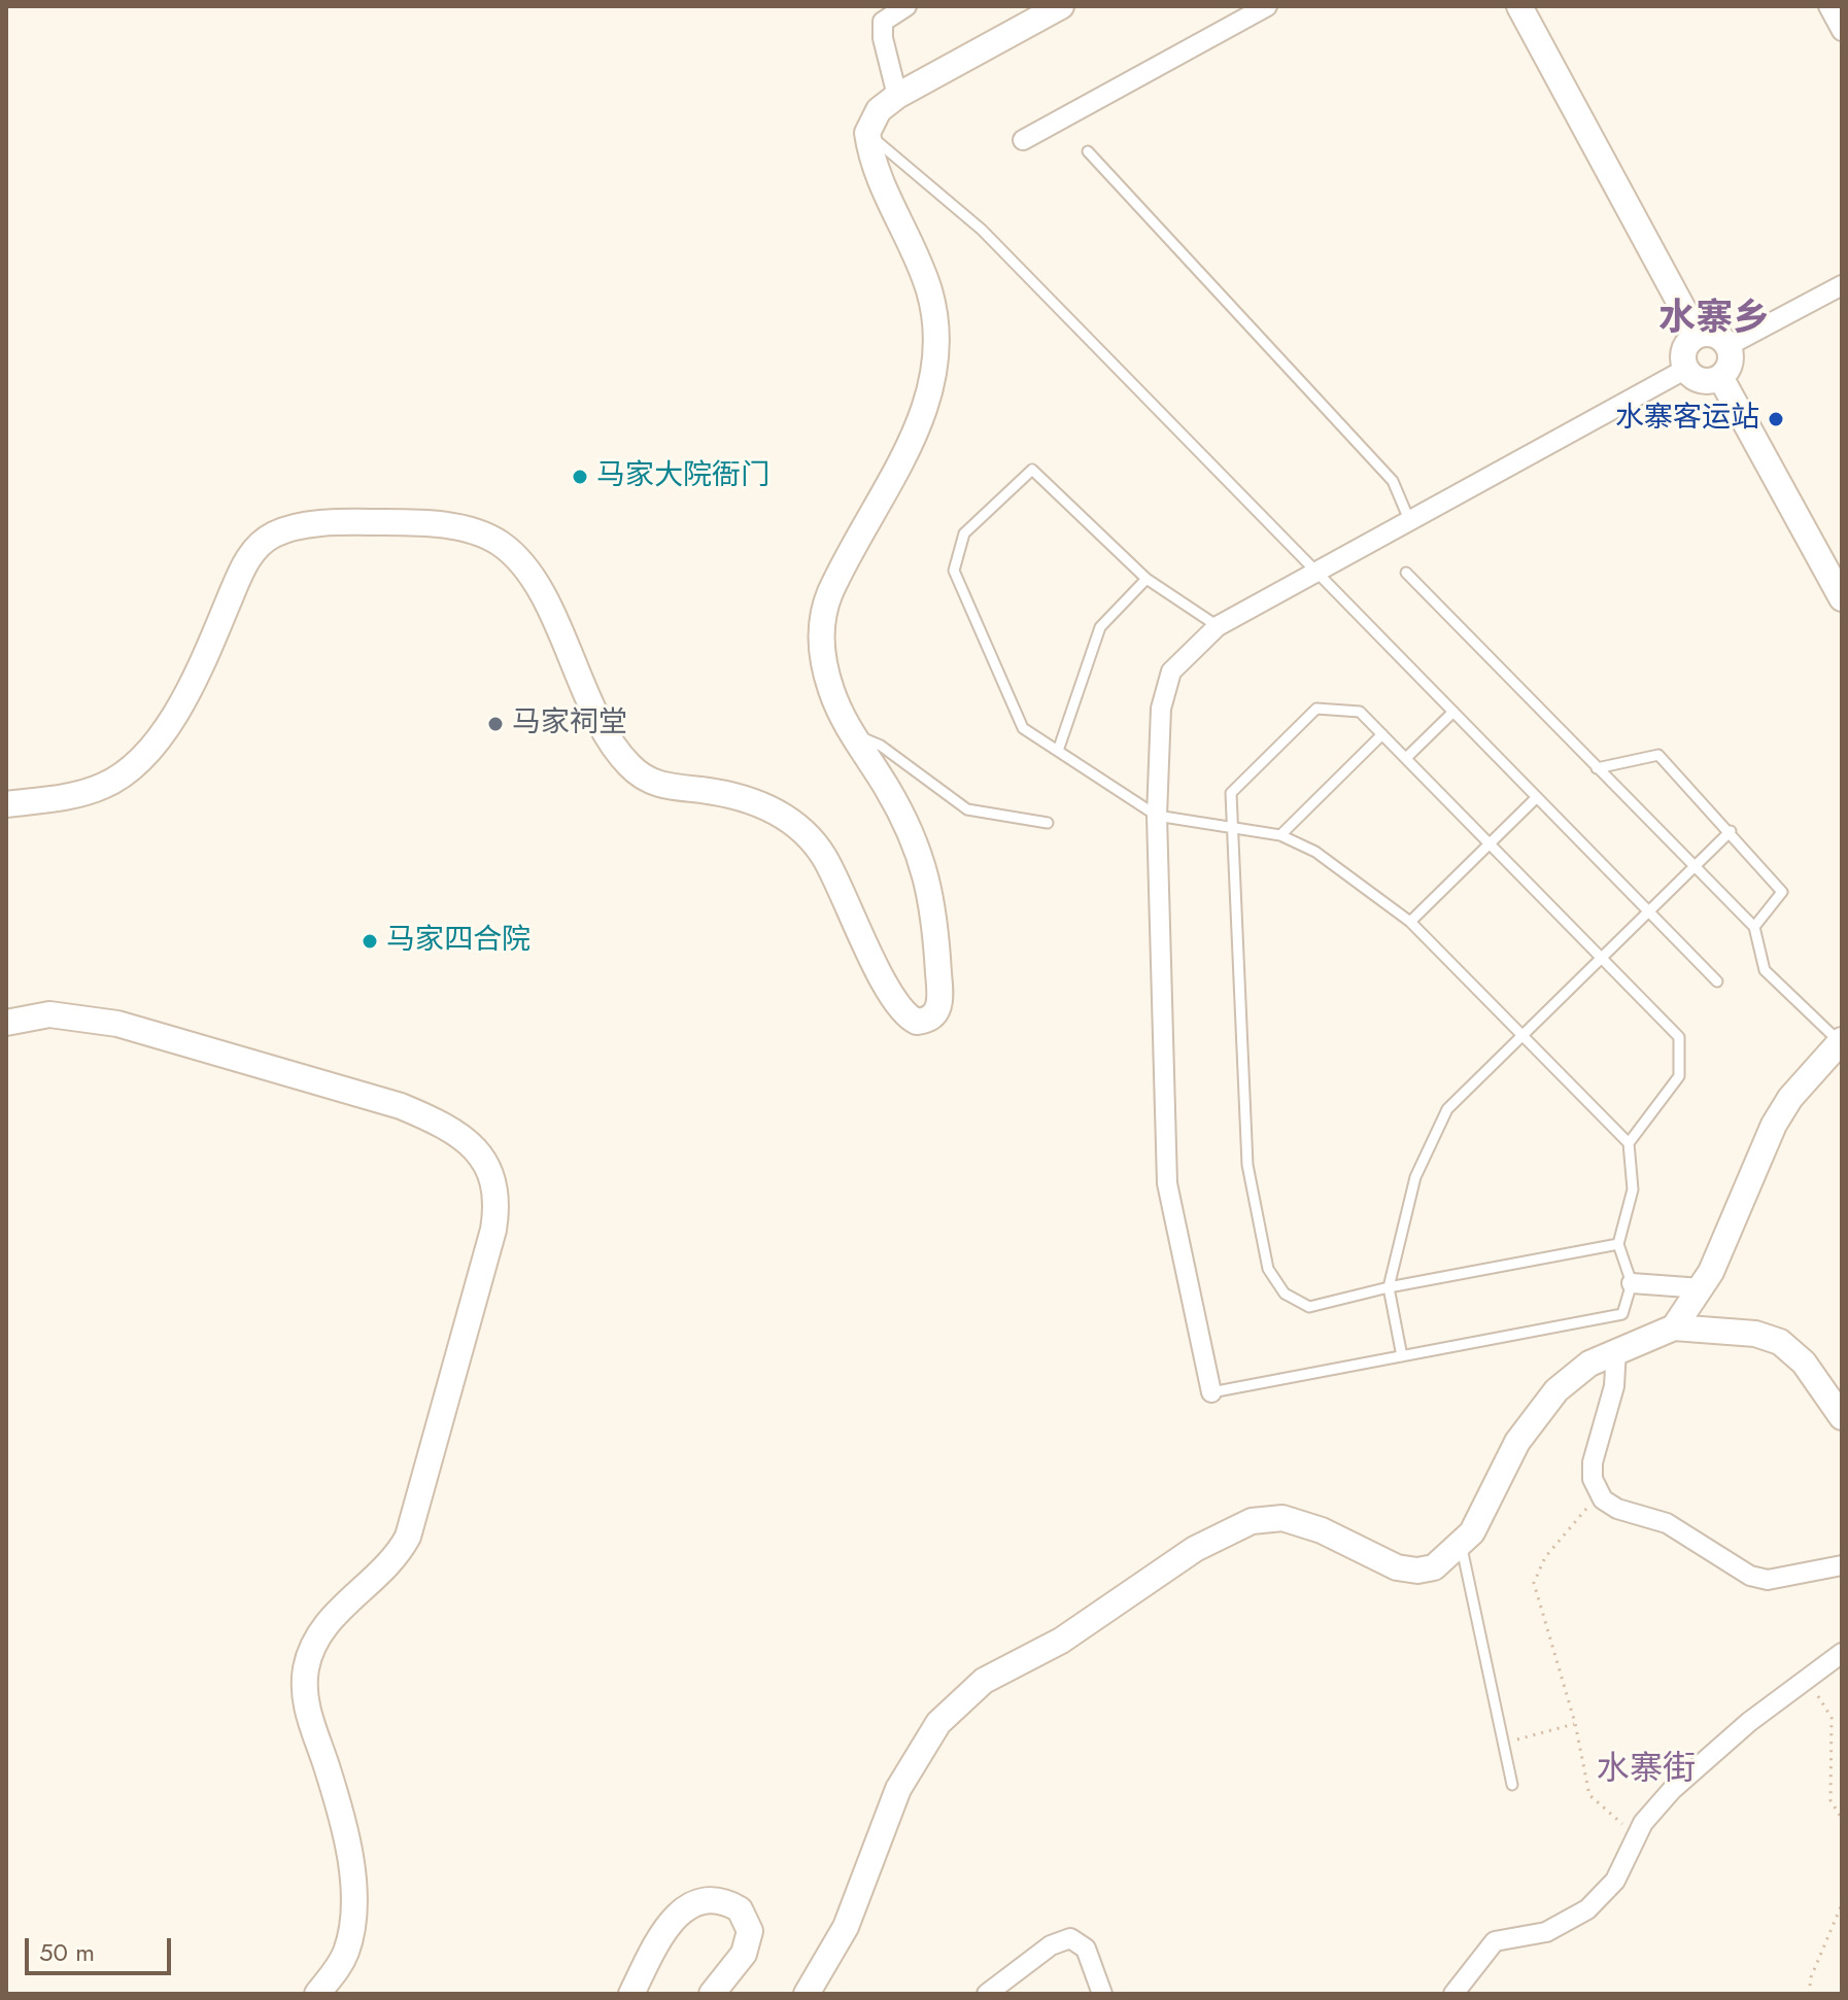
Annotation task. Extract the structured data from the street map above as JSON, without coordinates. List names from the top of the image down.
{
  "districts": ["水寨乡", "水寨街"],
  "places": [
    "水寨客运站",
    "马家大院衙门",
    "马家祠堂",
    "马家四合院"
  ],
  "scale_bar": "50 m"
}
